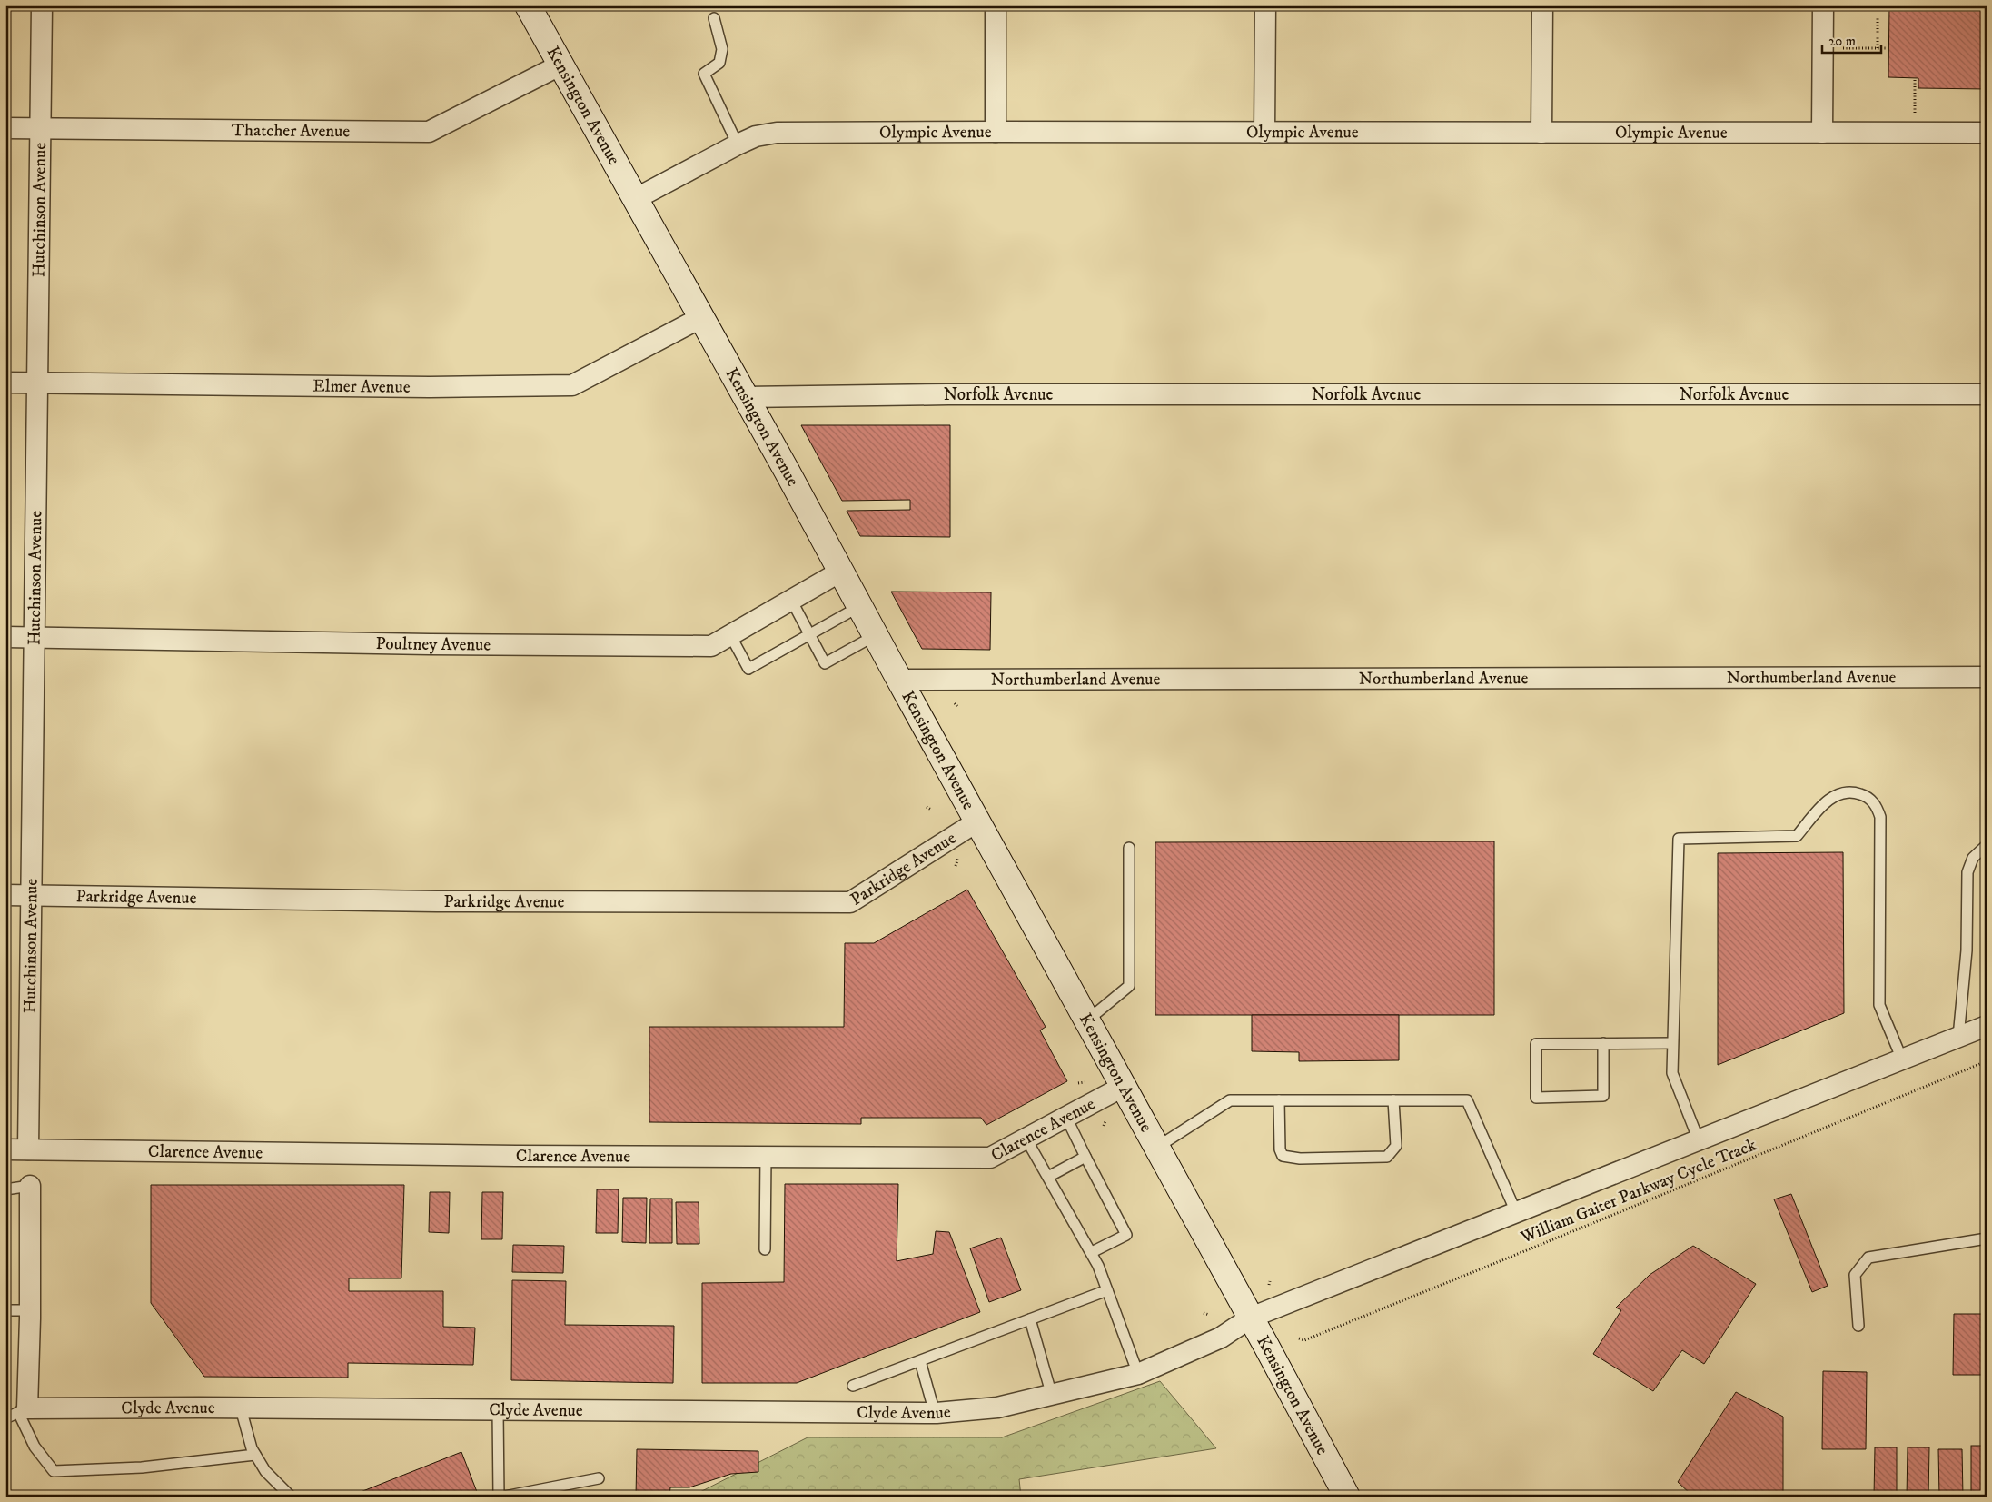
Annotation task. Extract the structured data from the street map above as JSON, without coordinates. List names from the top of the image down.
{
  "streets": {
    "street": [
      "Kensington Avenue",
      "Thatcher Avenue",
      "Olympic Avenue",
      "Hutchinson Avenue",
      "Elmer Avenue",
      "Norfolk Avenue",
      "Poultney Avenue",
      "Northumberland Avenue",
      "Parkridge Avenue",
      "Clarence Avenue",
      "Clyde Avenue"
    ],
    "path": ["William Gaiter Parkway Cycle Track"]
  },
  "crossings": [
    ["Kensington Avenue", "Thatcher Avenue"],
    ["Kensington Avenue", "Olympic Avenue"],
    ["Kensington Avenue", "Elmer Avenue"],
    ["Kensington Avenue", "Norfolk Avenue"],
    ["Kensington Avenue", "Poultney Avenue"],
    ["Kensington Avenue", "Northumberland Avenue"],
    ["Kensington Avenue", "Parkridge Avenue"],
    ["Kensington Avenue", "Clarence Avenue"],
    ["Kensington Avenue", "Clyde Avenue"],
    ["Thatcher Avenue", "Hutchinson Avenue"],
    ["Hutchinson Avenue", "Elmer Avenue"],
    ["Hutchinson Avenue", "Poultney Avenue"],
    ["Hutchinson Avenue", "Parkridge Avenue"],
    ["Hutchinson Avenue", "Clarence Avenue"]
  ],
  "scale_bar": "20 m"
}
